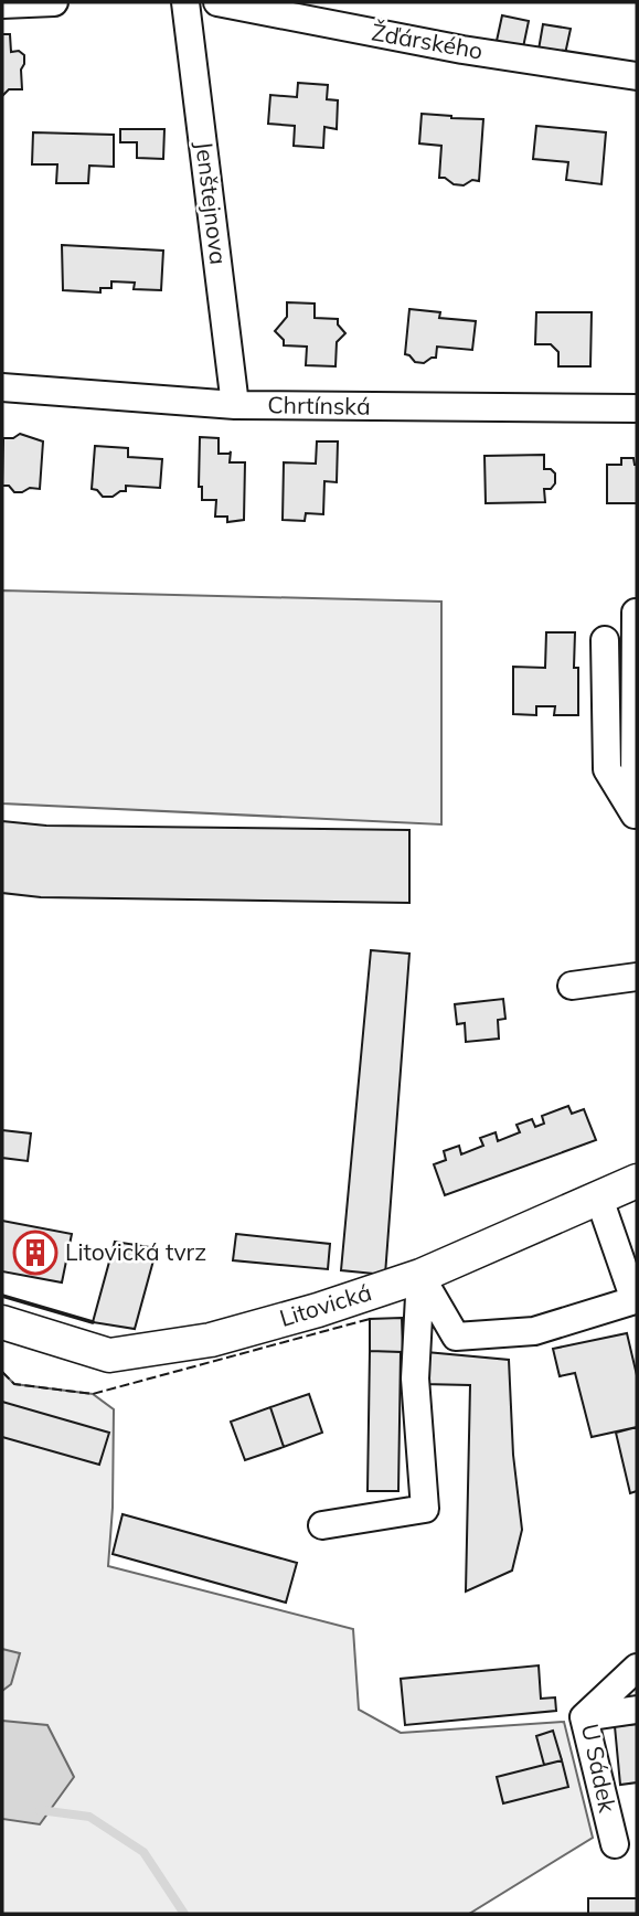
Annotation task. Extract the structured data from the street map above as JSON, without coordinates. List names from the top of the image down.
{
  "streets": {
    "street": [
      "Žďárského",
      "Jenštejnova",
      "Chrtínská",
      "Litovická",
      "U Sádek"
    ]
  },
  "crossings": [
    ["Jenštejnova", "Chrtínská"]
  ],
  "places": {
    "building": ["Litovická tvrz"]
  }
}
